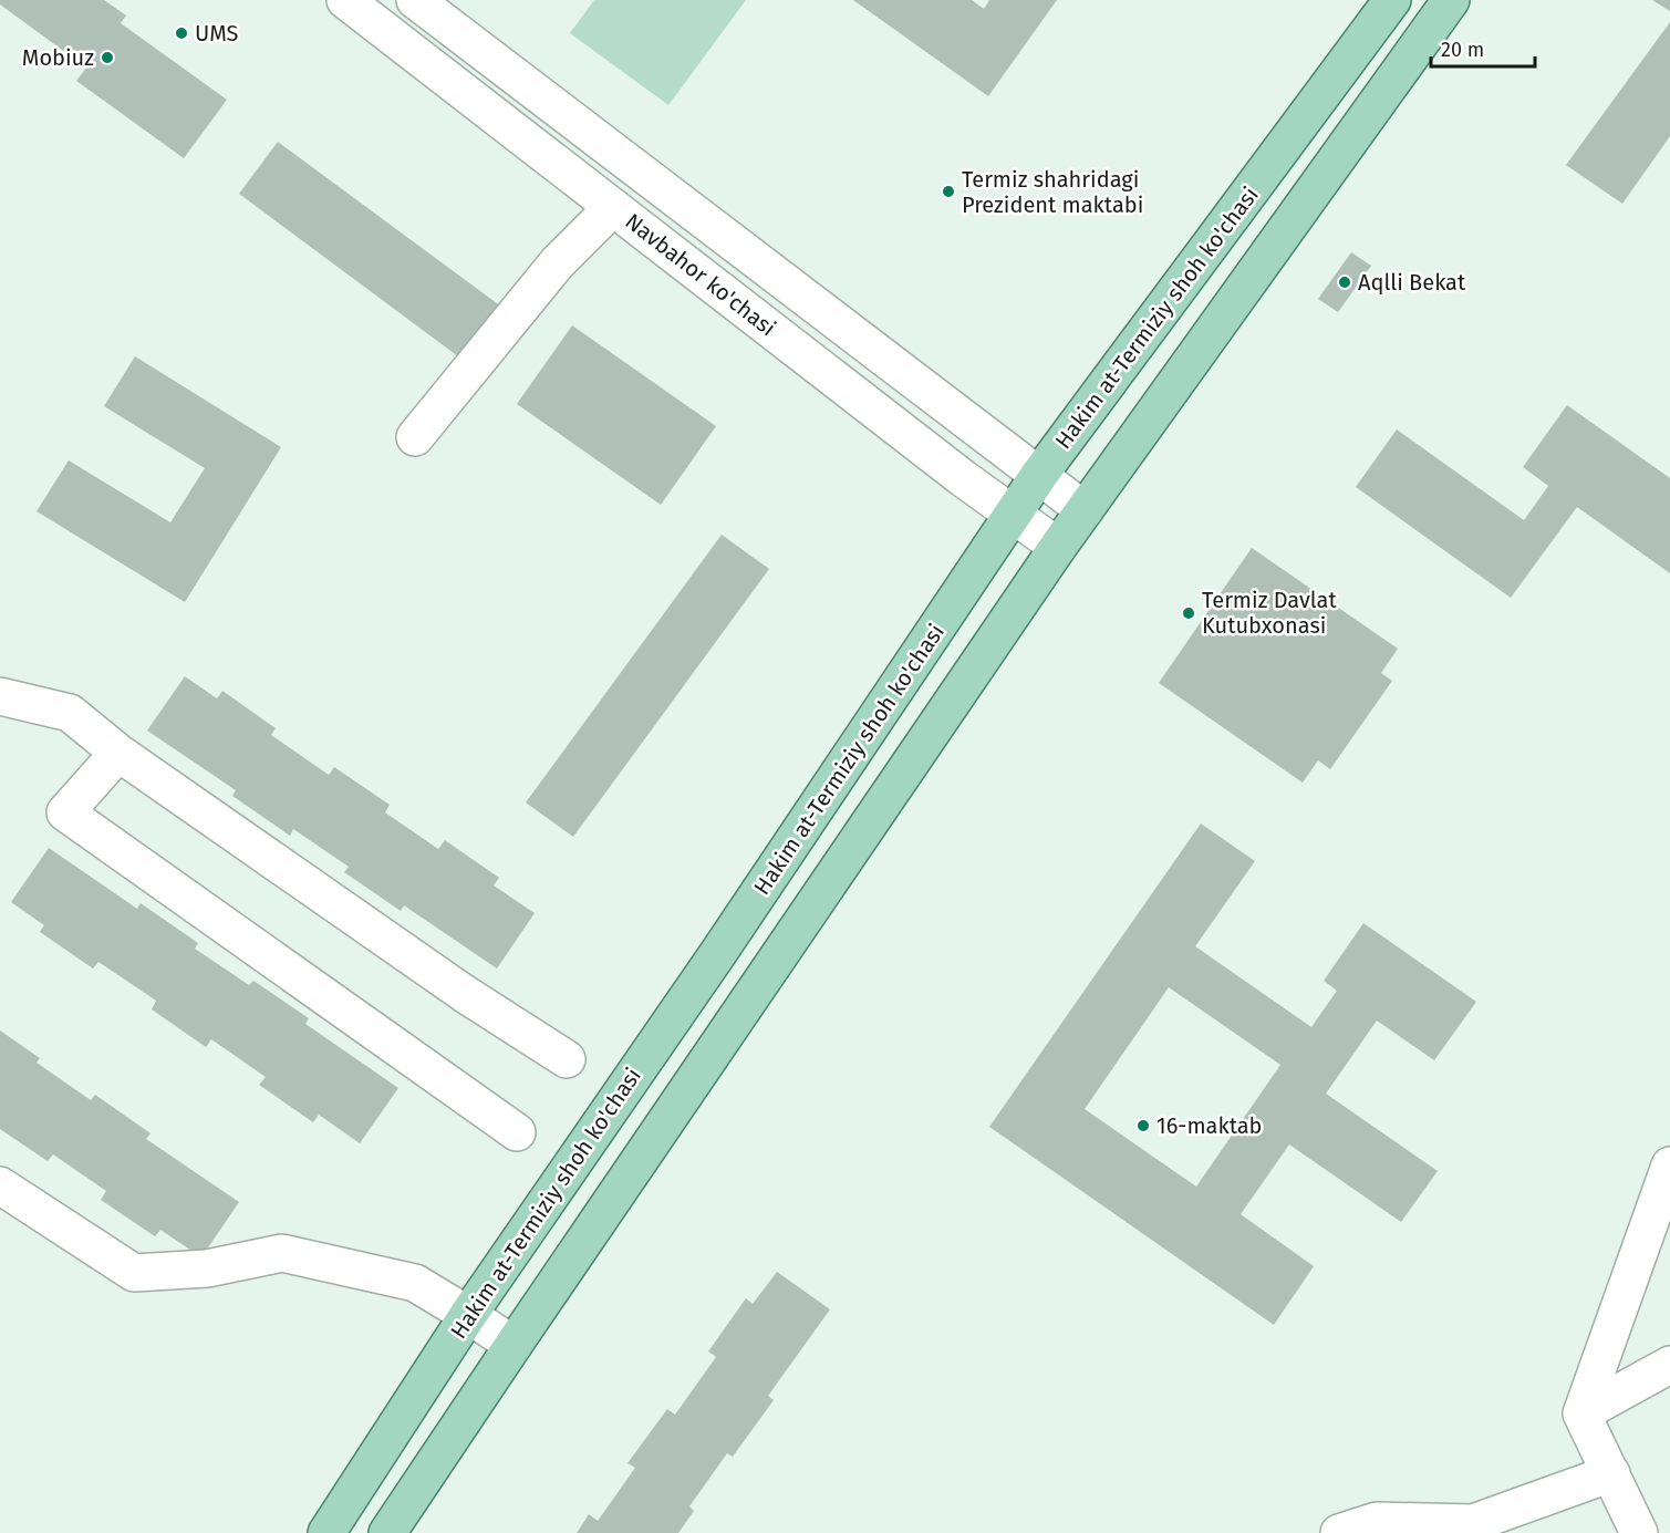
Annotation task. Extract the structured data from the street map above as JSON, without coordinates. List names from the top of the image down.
{
  "streets": {
    "main road": ["Hakim at-Termiziy shoh ko'chasi"],
    "street": ["Navbahor ko'chasi"]
  },
  "crossings": [
    ["Navbahor ko'chasi", "Hakim at-Termiziy shoh ko'chasi"]
  ],
  "places": [
    "UMS",
    "Mobiuz",
    "Termiz shahridagi Prezident maktabi",
    "Aqlli Bekat",
    "Termiz Davlat Kutubxonasi",
    "16-maktab"
  ],
  "scale_bar": "20 m"
}
